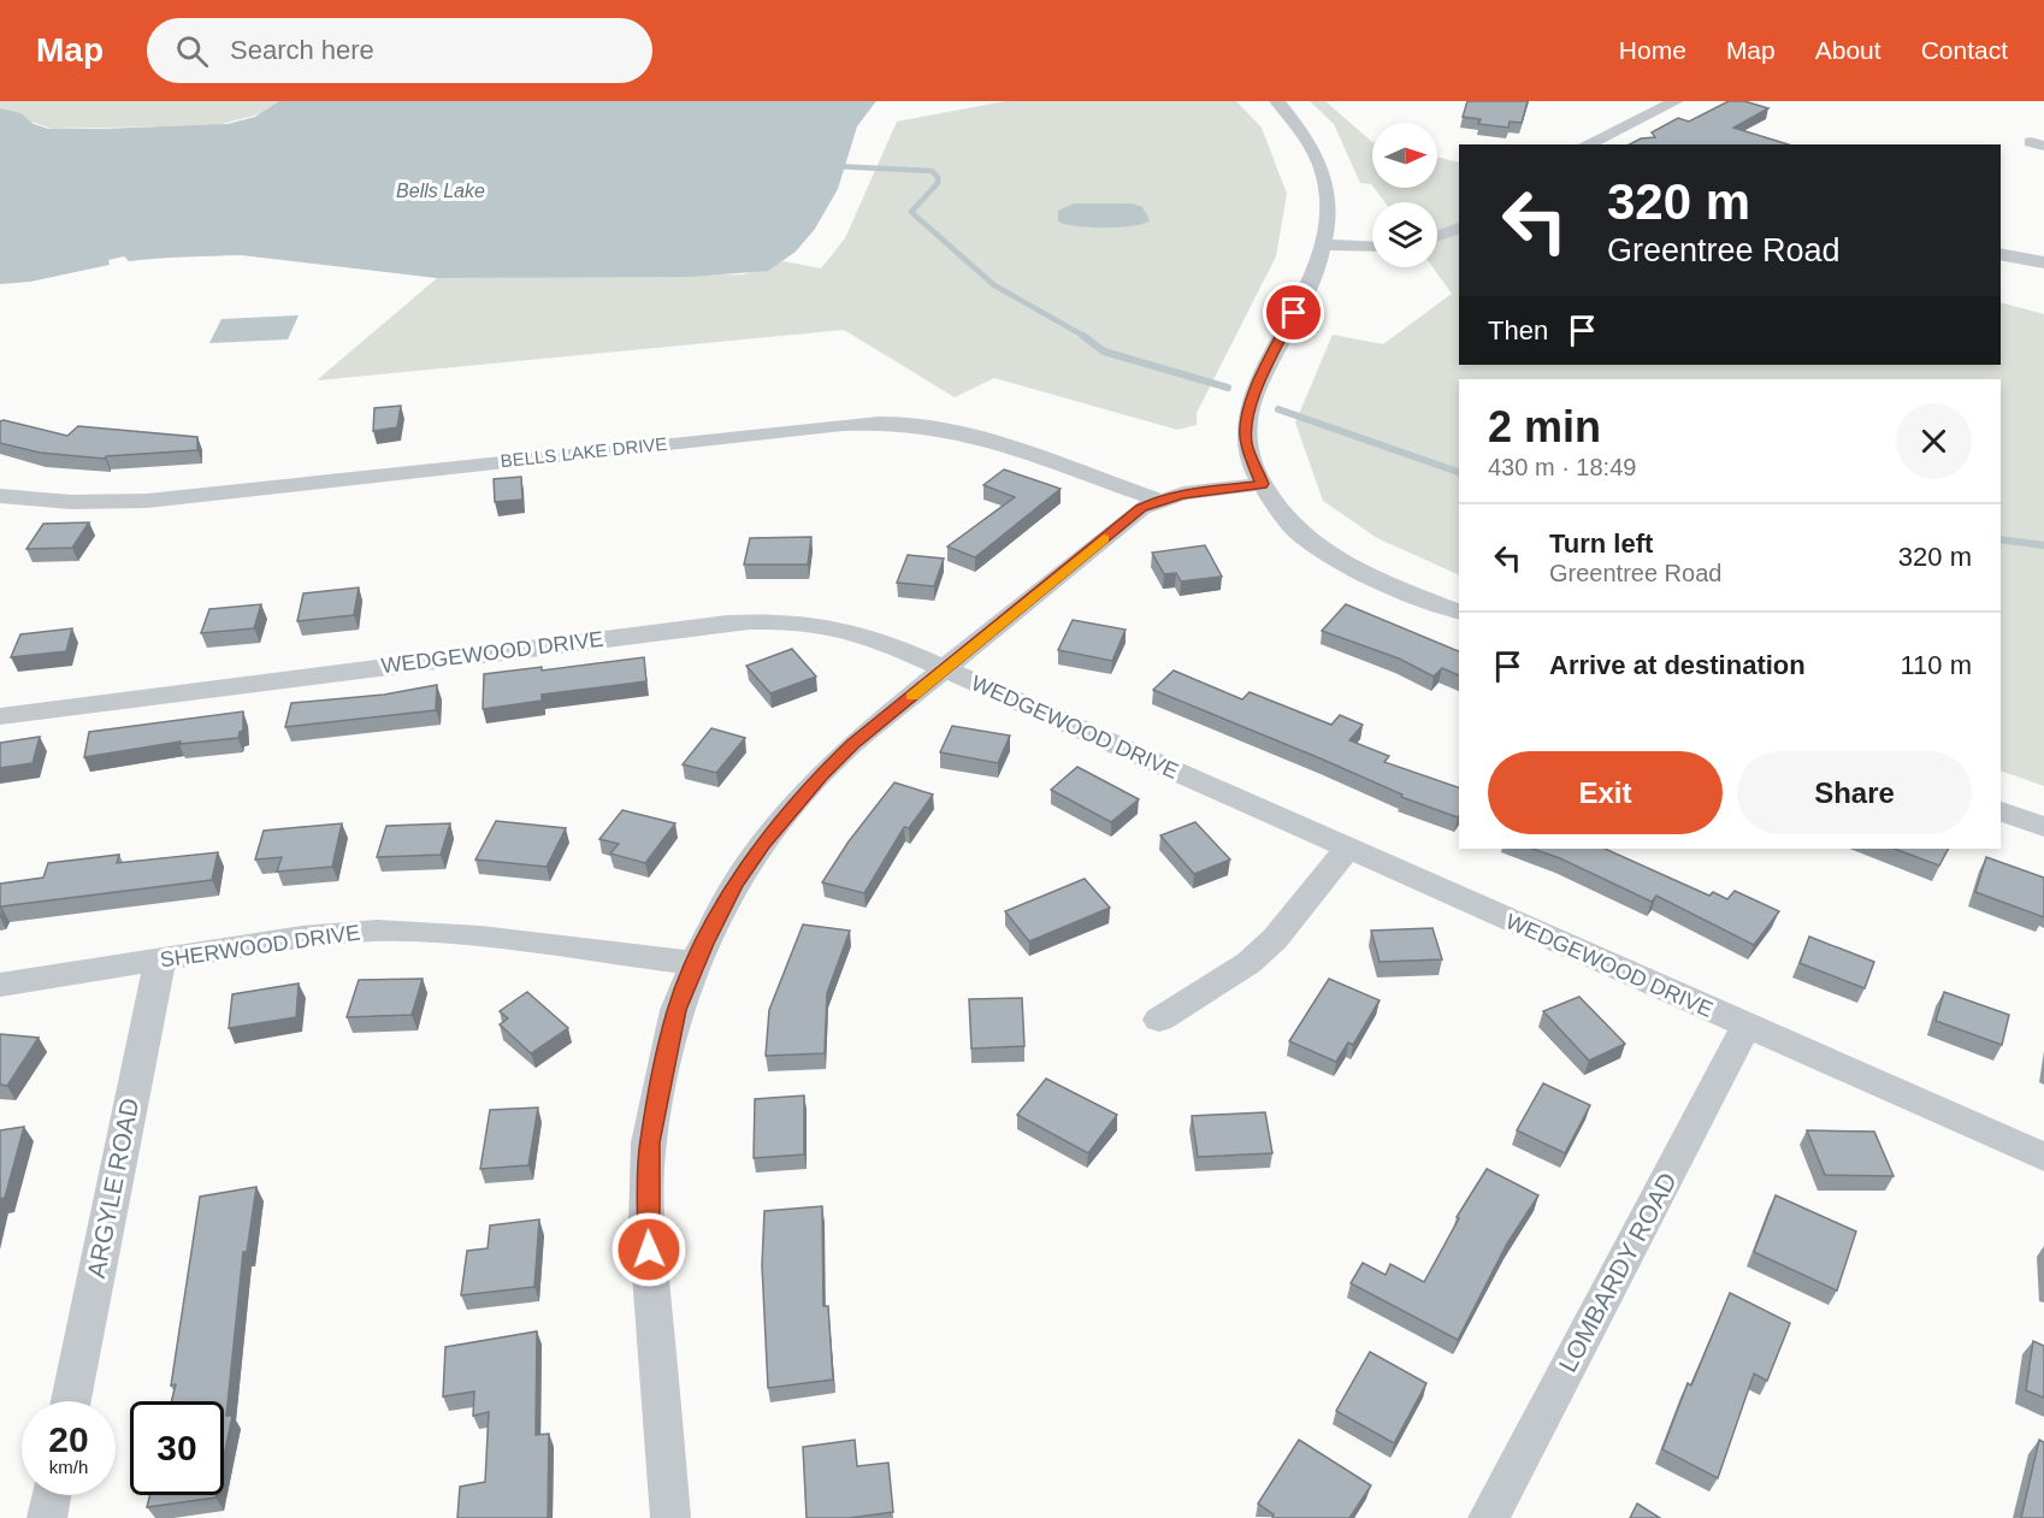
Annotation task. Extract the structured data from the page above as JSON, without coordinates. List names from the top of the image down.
{
  "streets": {
    "street": [
      "BELLS LAKE DRIVE",
      "WEDGEWOOD DRIVE",
      "SHERWOOD DRIVE",
      "ARGYLE ROAD",
      "LOMBARDY ROAD"
    ]
  },
  "crossings": [
    ["WEDGEWOOD DRIVE", "LOMBARDY ROAD"],
    ["SHERWOOD DRIVE", "ARGYLE ROAD"]
  ],
  "water": ["Bells Lake"],
  "north": "right",
  "page": {
    "header": "Map",
    "search": "Search here",
    "nav": [
      "Home",
      "Map",
      "About",
      "Contact"
    ],
    "turn": ["320 m", "Greentree Road"],
    "then": "Then",
    "heading": ["2 min", "430 m · 18:49"],
    "list": [
      {
        "name": "Turn left",
        "note": "Greentree Road",
        "value": "320 m"
      },
      {
        "name": "Arrive at destination",
        "value": "110 m"
      }
    ],
    "buttons": ["Exit", "Share"],
    "speed": "20 km/h",
    "limit": "30"
  }
}
